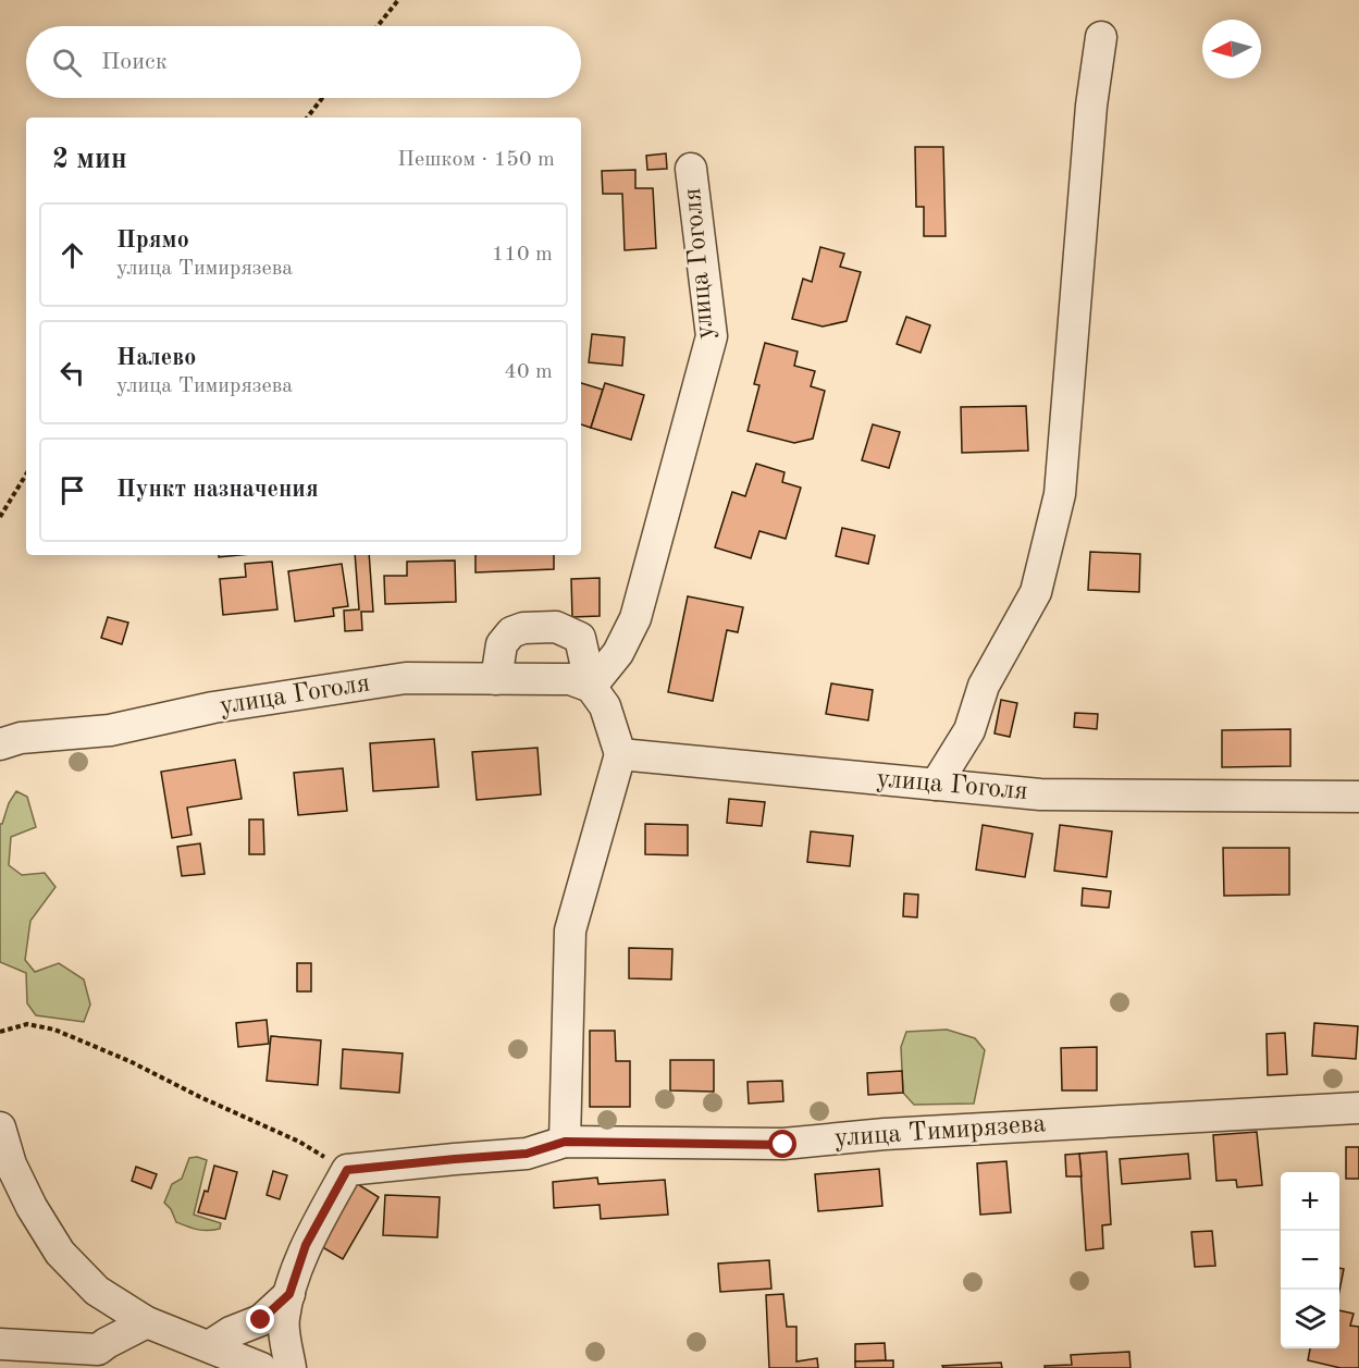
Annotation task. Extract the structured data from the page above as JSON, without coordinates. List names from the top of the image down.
{
  "streets": {
    "street": ["улица Гоголя", "улица Тимирязева"]
  },
  "north": "left",
  "page": {
    "search": "Поиск",
    "heading": ["2 мин", "Пешком · 150 m"],
    "list": [
      ["Прямо", "улица Тимирязева", "110 m"],
      ["Налево", "улица Тимирязева", "40 m"],
      "Пункт назначения"
    ],
    "map_buttons": ["+", "−"]
  }
}
